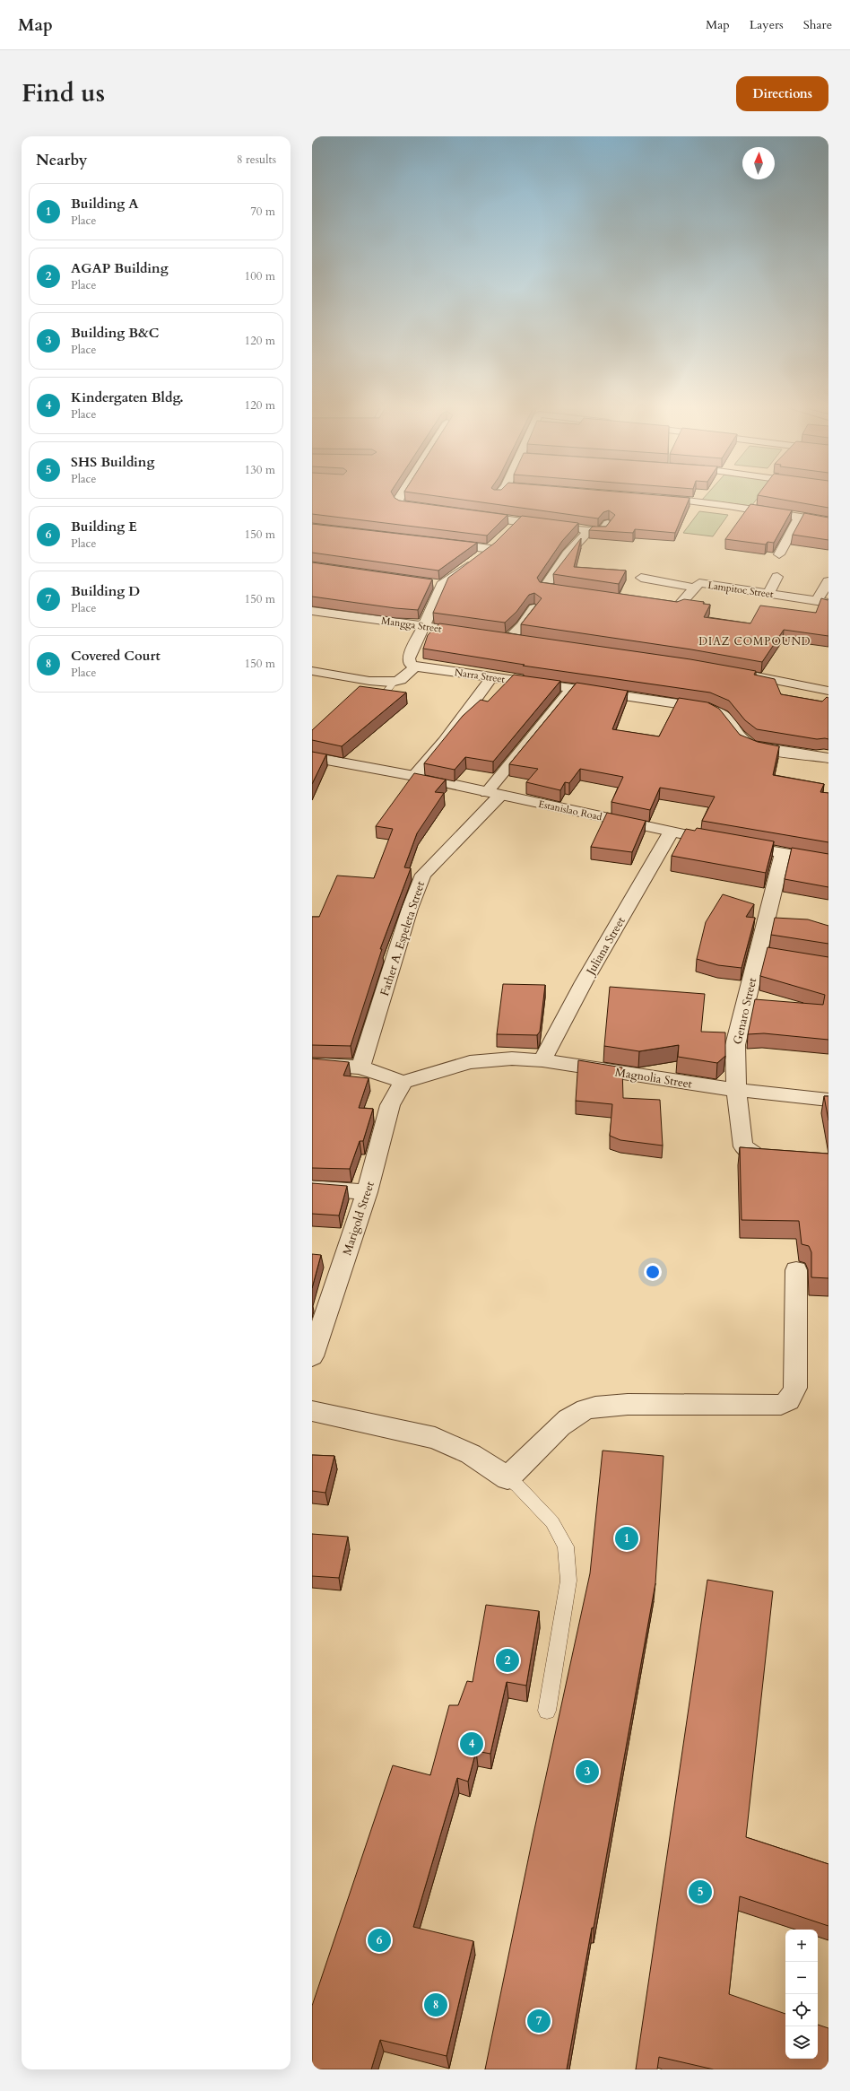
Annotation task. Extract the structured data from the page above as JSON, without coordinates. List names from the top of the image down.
{
  "streets": {
    "street": [
      "Lampitoc Street",
      "Mangga Street",
      "Narra Street",
      "Estanislao Road",
      "Father A. Espeleta Street",
      "Juliana Street",
      "Genaro Street",
      "Magnolia Street",
      "Marigold Street"
    ]
  },
  "crossings": [
    ["Narra Street", "Father A. Espeleta Street"],
    ["Estanislao Road", "Father A. Espeleta Street"],
    ["Estanislao Road", "Juliana Street"],
    ["Estanislao Road", "Genaro Street"],
    ["Juliana Street", "Magnolia Street"],
    ["Genaro Street", "Magnolia Street"],
    ["Magnolia Street", "Marigold Street"]
  ],
  "districts": ["DIAZ COMPOUND"],
  "north": "top",
  "page": {
    "header": "Map",
    "nav": ["Map", "Layers", "Share"],
    "title": "Find us",
    "buttons": "Directions",
    "heading": ["Nearby", "8 results"],
    "list": [
      {
        "mark": "1",
        "name": "Building A",
        "note": "Place",
        "value": "70 m"
      },
      {
        "mark": "2",
        "name": "AGAP Building",
        "note": "Place",
        "value": "100 m"
      },
      {
        "mark": "3",
        "name": "Building B&C",
        "note": "Place",
        "value": "120 m"
      },
      {
        "mark": "4",
        "name": "Kindergaten Bldg.",
        "note": "Place",
        "value": "120 m"
      },
      {
        "mark": "5",
        "name": "SHS Building",
        "note": "Place",
        "value": "130 m"
      },
      {
        "mark": "6",
        "name": "Building E",
        "note": "Place",
        "value": "150 m"
      },
      {
        "mark": "7",
        "name": "Building D",
        "note": "Place",
        "value": "150 m"
      },
      {
        "mark": "8",
        "name": "Covered Court",
        "note": "Place",
        "value": "150 m"
      }
    ],
    "pins": [
      "1",
      "2",
      "4",
      "3",
      "5",
      "6",
      "8",
      "7"
    ],
    "map_buttons": ["+", "−"]
  }
}
